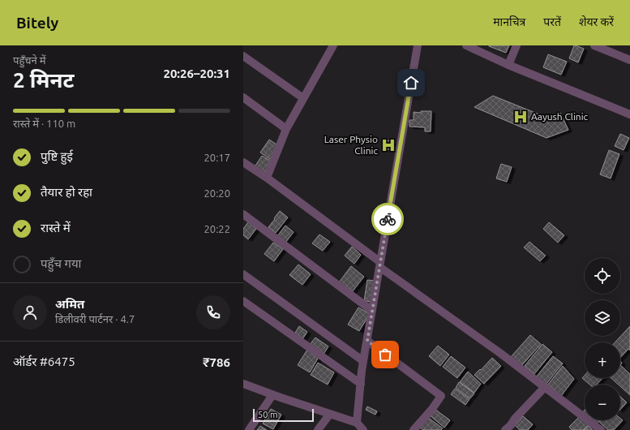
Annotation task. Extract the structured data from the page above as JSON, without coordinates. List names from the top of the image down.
{
  "places": {
    "hospital": ["Aayush Clinic", "Laser Physio Clinic"]
  },
  "scale_bar": "50 m",
  "page": {
    "header": "Bitely",
    "nav": ["मानचित्र", "परतें", "शेयर करें"],
    "heading": ["2 मिनट", "पहुँचने में", "20:26–20:31"],
    "panel": [
      "अमित",
      "डिलीवरी पार्टनर · 4.7",
      "ऑर्डर #6475",
      "₹786"
    ],
    "bar": "रास्ते में · 110 m",
    "list": [
      ["पुष्टि हुई", "20:17"],
      ["तैयार हो रहा", "20:20"],
      ["रास्ते में", "20:22"],
      "पहुँच गया"
    ],
    "map_buttons": ["+", "−"],
    "scale": "50 m"
  }
}
